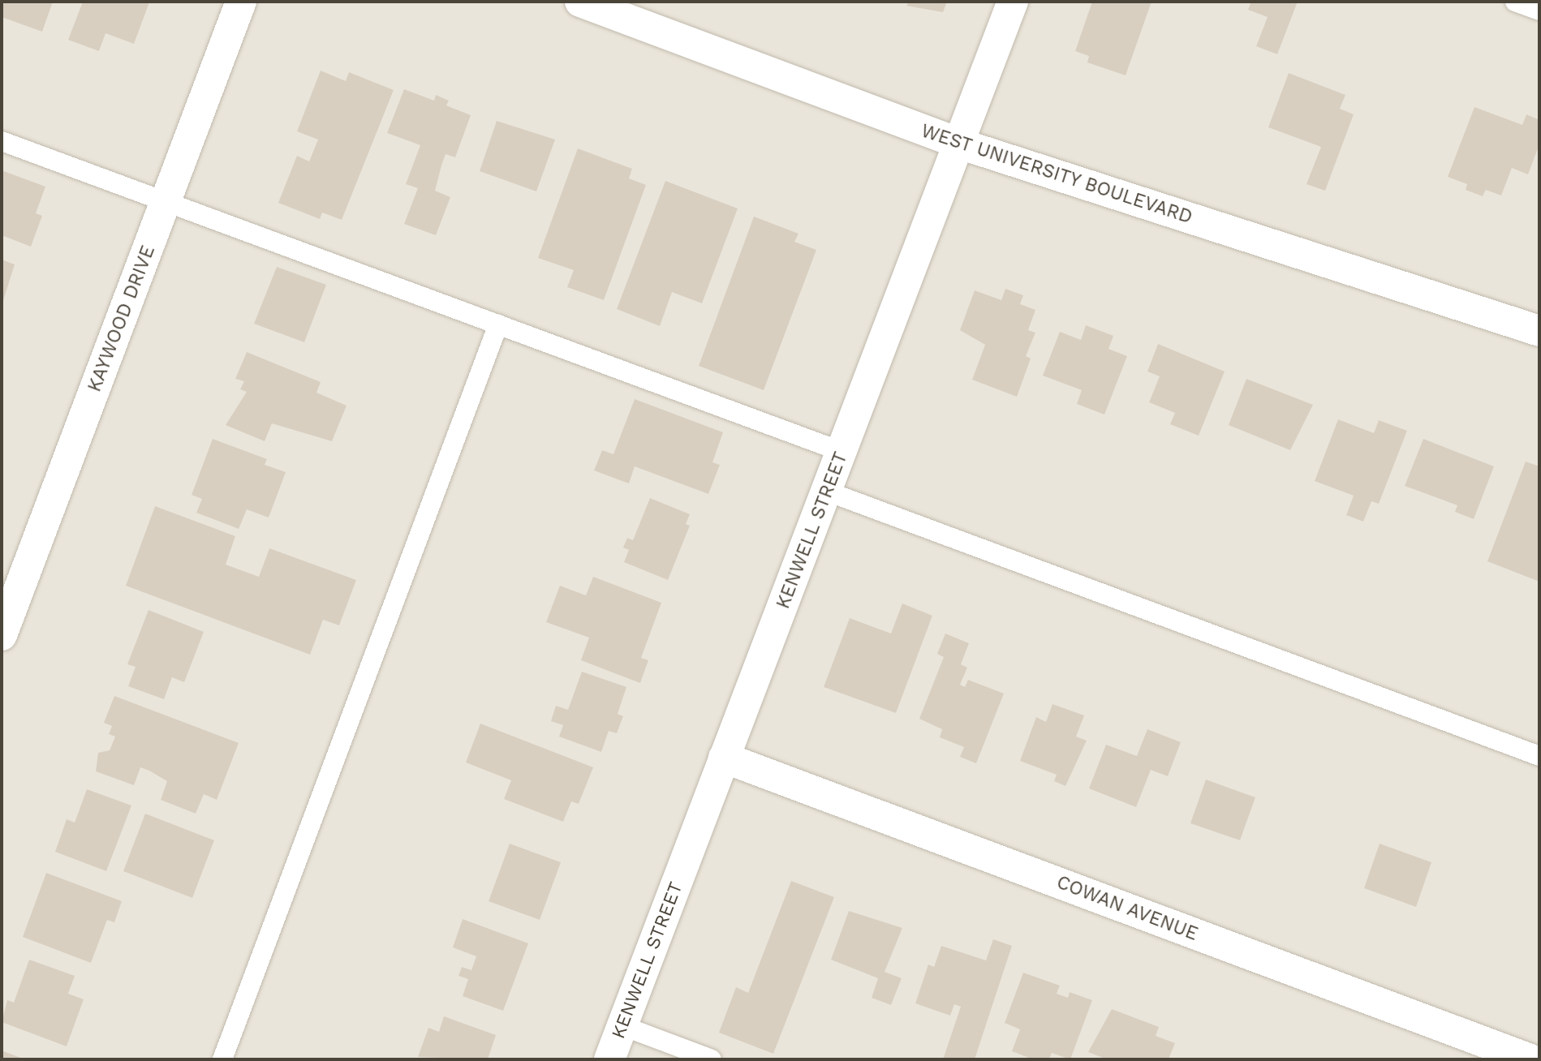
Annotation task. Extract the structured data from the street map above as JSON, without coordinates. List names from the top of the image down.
{
  "streets": {
    "street": [
      "WEST UNIVERSITY BOULEVARD",
      "KAYWOOD DRIVE",
      "KENWELL STREET",
      "COWAN AVENUE"
    ]
  },
  "crossings": [
    ["WEST UNIVERSITY BOULEVARD", "KENWELL STREET"],
    ["KENWELL STREET", "COWAN AVENUE"]
  ]
}
